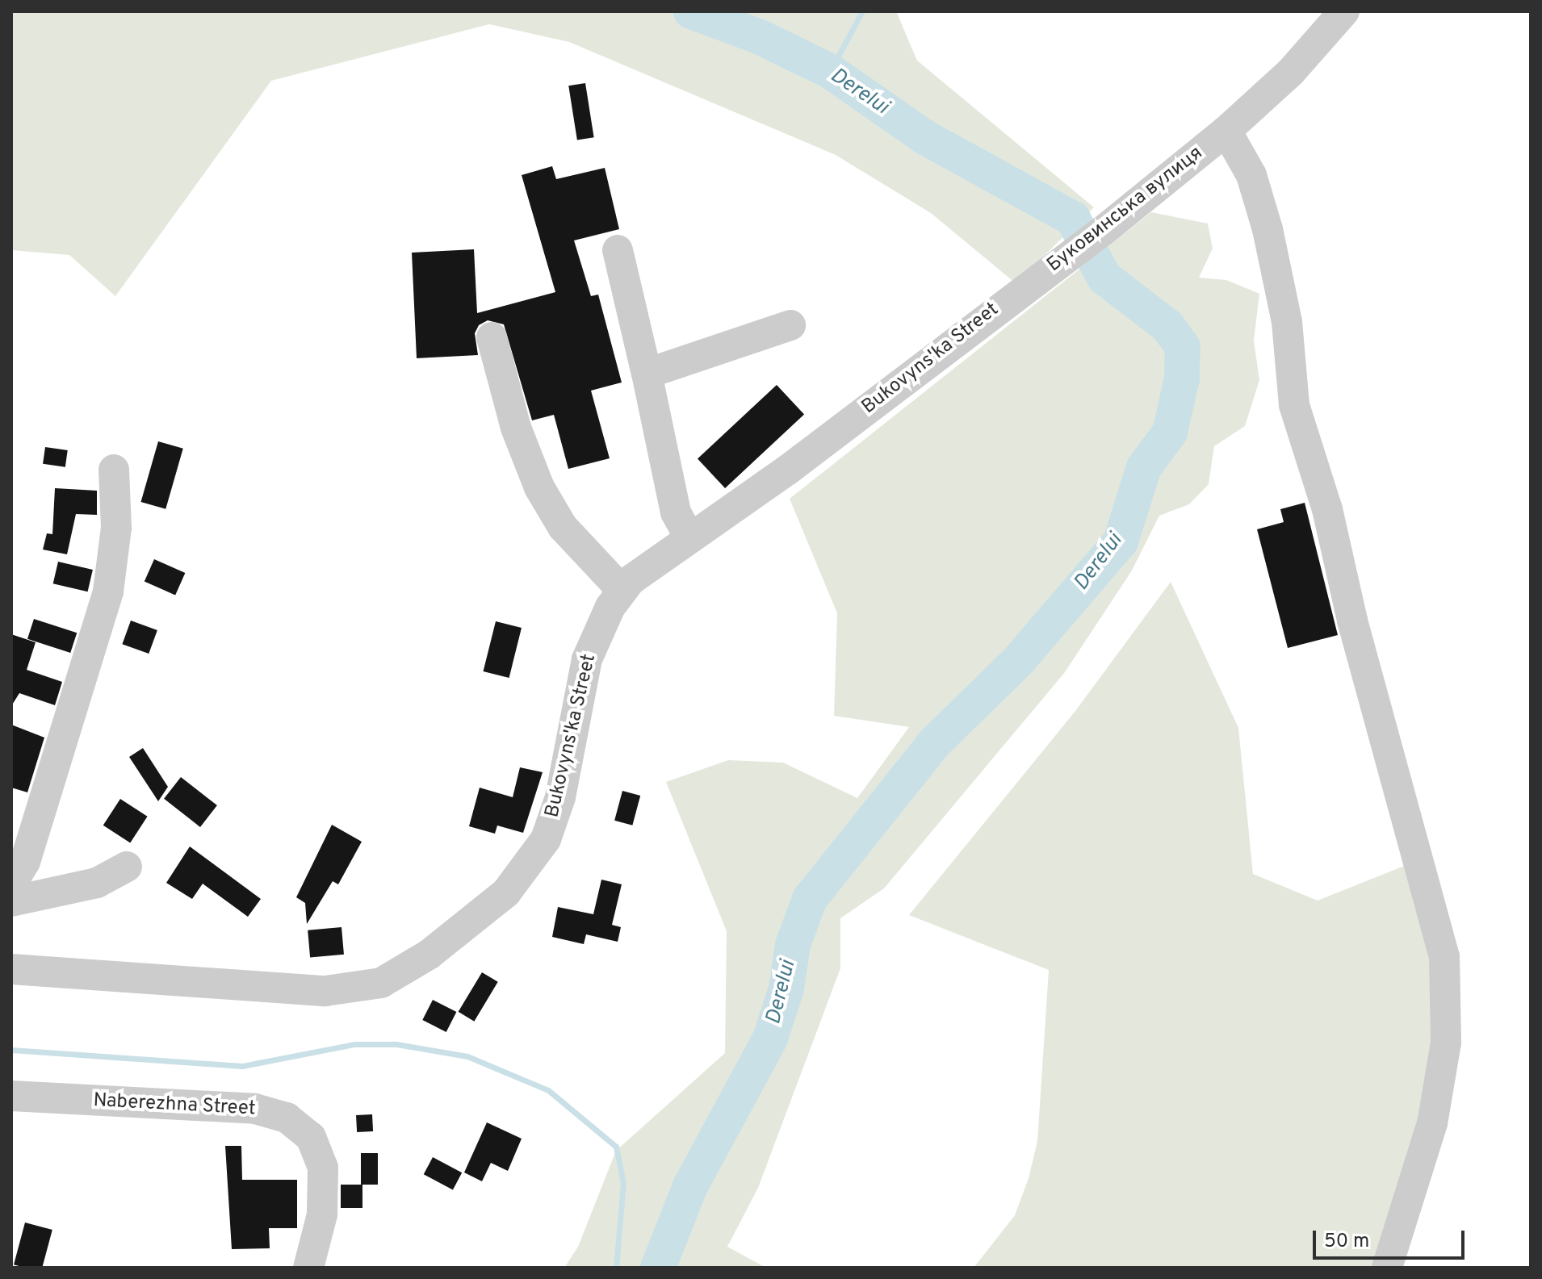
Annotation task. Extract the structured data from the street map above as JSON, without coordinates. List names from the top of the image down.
{
  "streets": {
    "street": ["Буковинська вулиця", "Bukovyns'ka Street", "Naberezhna Street"]
  },
  "crossings": [
    ["Буковинська вулиця", "Bukovyns'ka Street"]
  ],
  "water": ["Derelui"],
  "scale_bar": "50 m"
}
